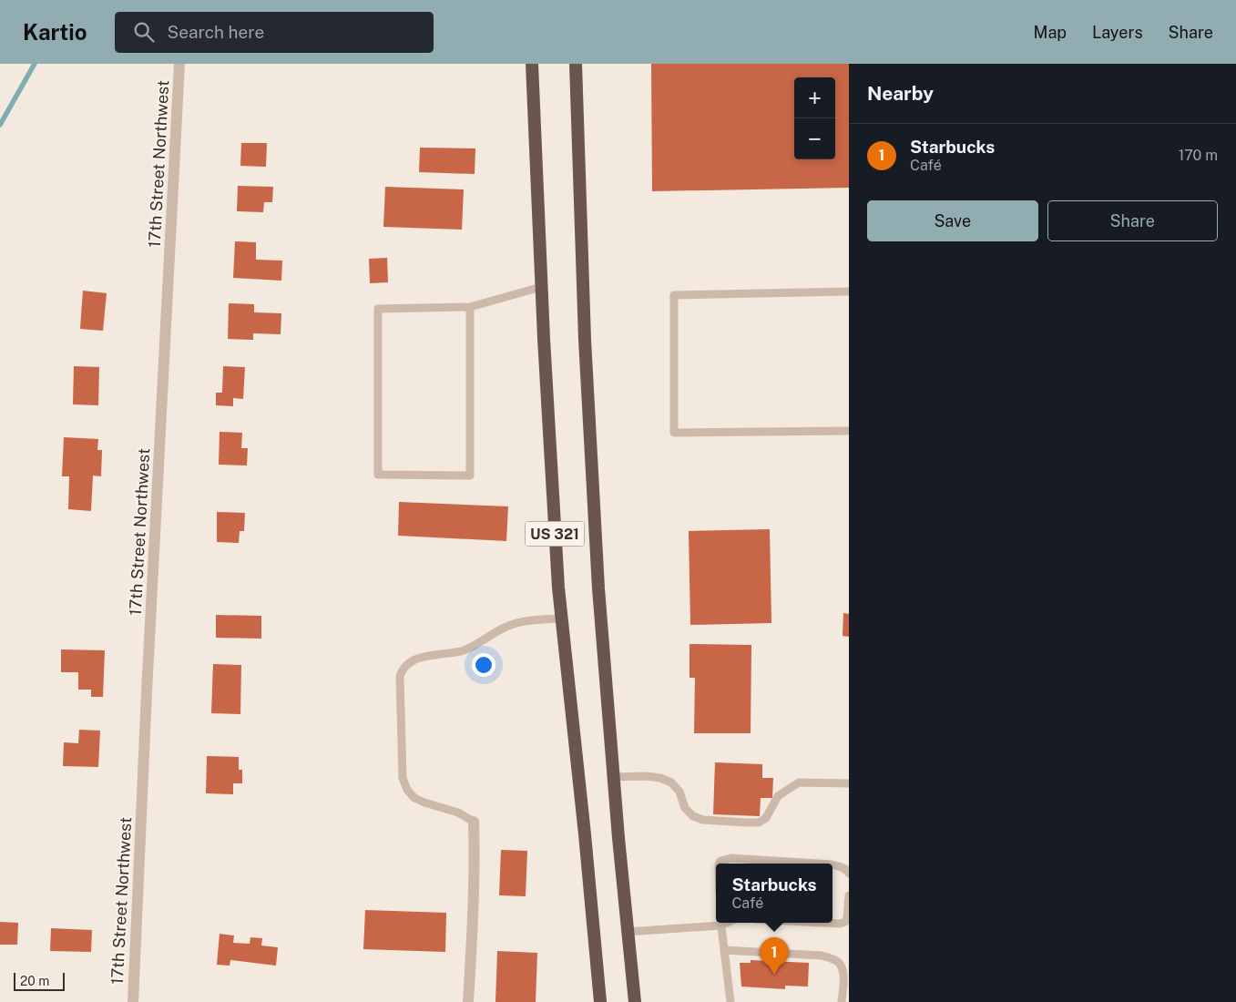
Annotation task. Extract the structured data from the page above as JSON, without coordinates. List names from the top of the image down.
{
  "streets": {
    "highway": ["US 321"],
    "street": ["17th Street Northwest"]
  },
  "scale_bar": "20 m",
  "page": {
    "header": "Kartio",
    "search": "Search here",
    "nav": ["Map", "Layers", "Share"],
    "heading": "Nearby",
    "map_buttons": ["+", "−"],
    "list": [
      {
        "mark": "1",
        "name": "Starbucks",
        "note": "Café",
        "value": "170 m"
      }
    ],
    "buttons": ["Save", "Share"],
    "popup": ["Starbucks", "Café"],
    "pins": "1",
    "scale": "20 m"
  }
}
